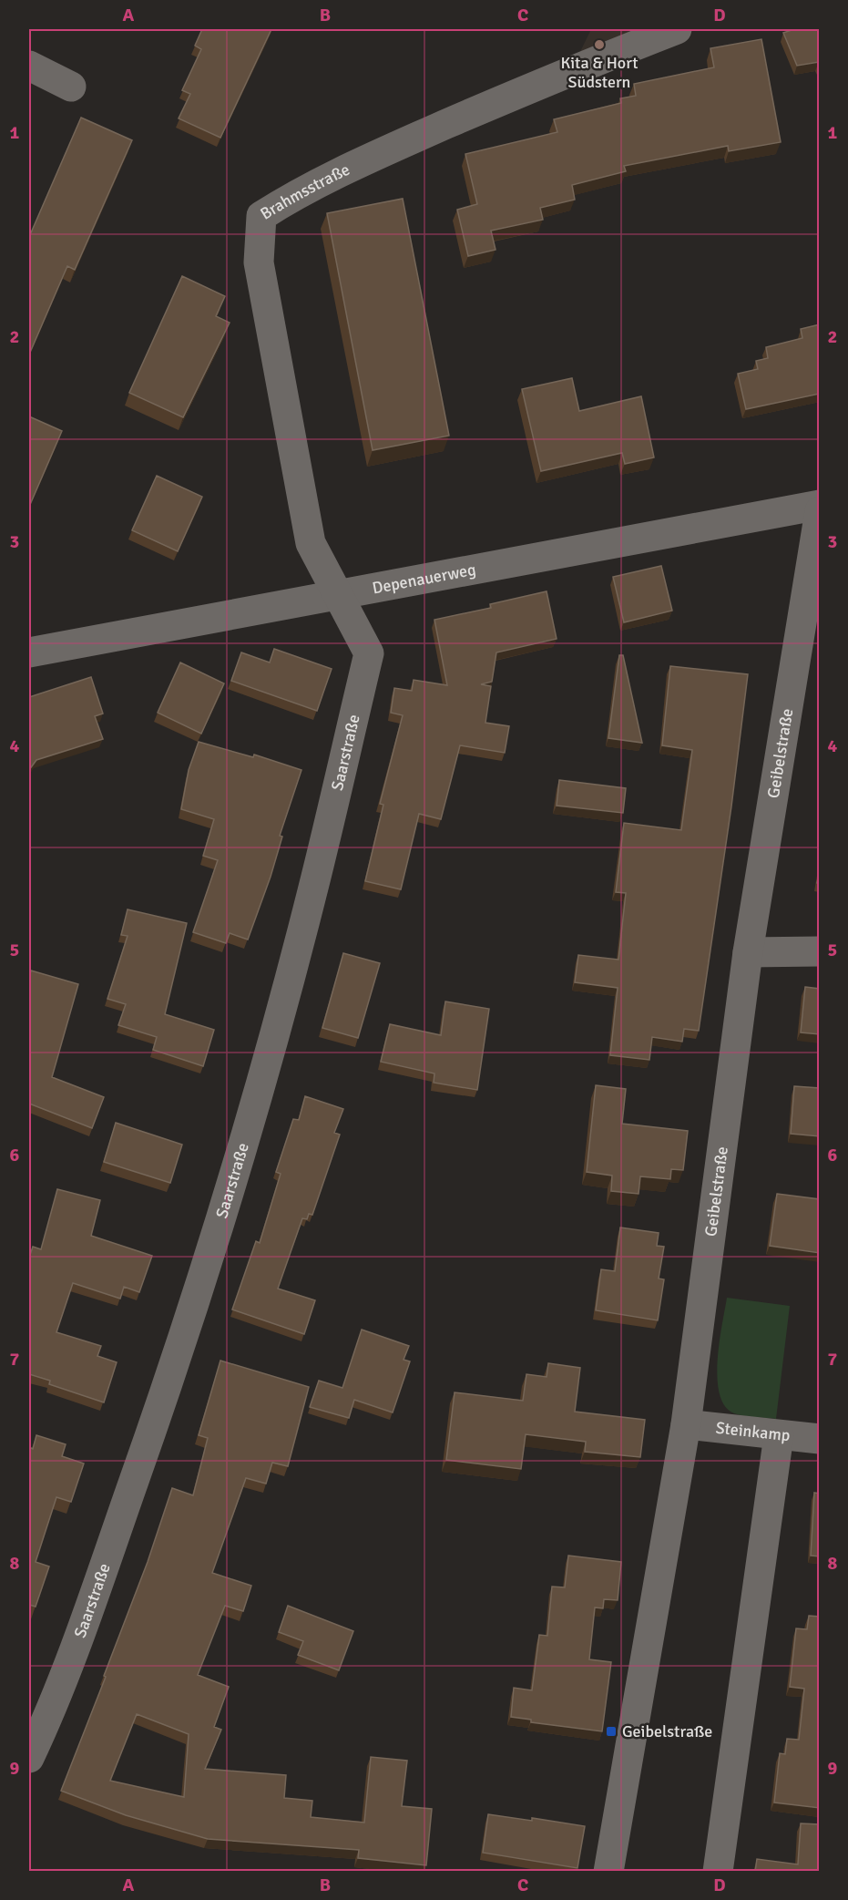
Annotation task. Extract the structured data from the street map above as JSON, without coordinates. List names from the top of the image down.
{
  "streets": {
    "street": [
      "Brahmsstraße",
      "Depenauerweg",
      "Saarstraße",
      "Geibelstraße",
      "Steinkamp"
    ]
  },
  "crossings": [
    ["Brahmsstraße", "Depenauerweg"],
    ["Brahmsstraße", "Saarstraße"],
    ["Depenauerweg", "Saarstraße"],
    ["Geibelstraße", "Steinkamp"]
  ],
  "places": {
    "other": ["Kita & Hort Südstern"],
    "transit": ["Geibelstraße"]
  },
  "grid": {
    "columns": [
      "A",
      "B",
      "C",
      "D"
    ],
    "rows": [
      "1",
      "2",
      "3",
      "4",
      "5",
      "6",
      "7",
      "8",
      "9"
    ]
  }
}
